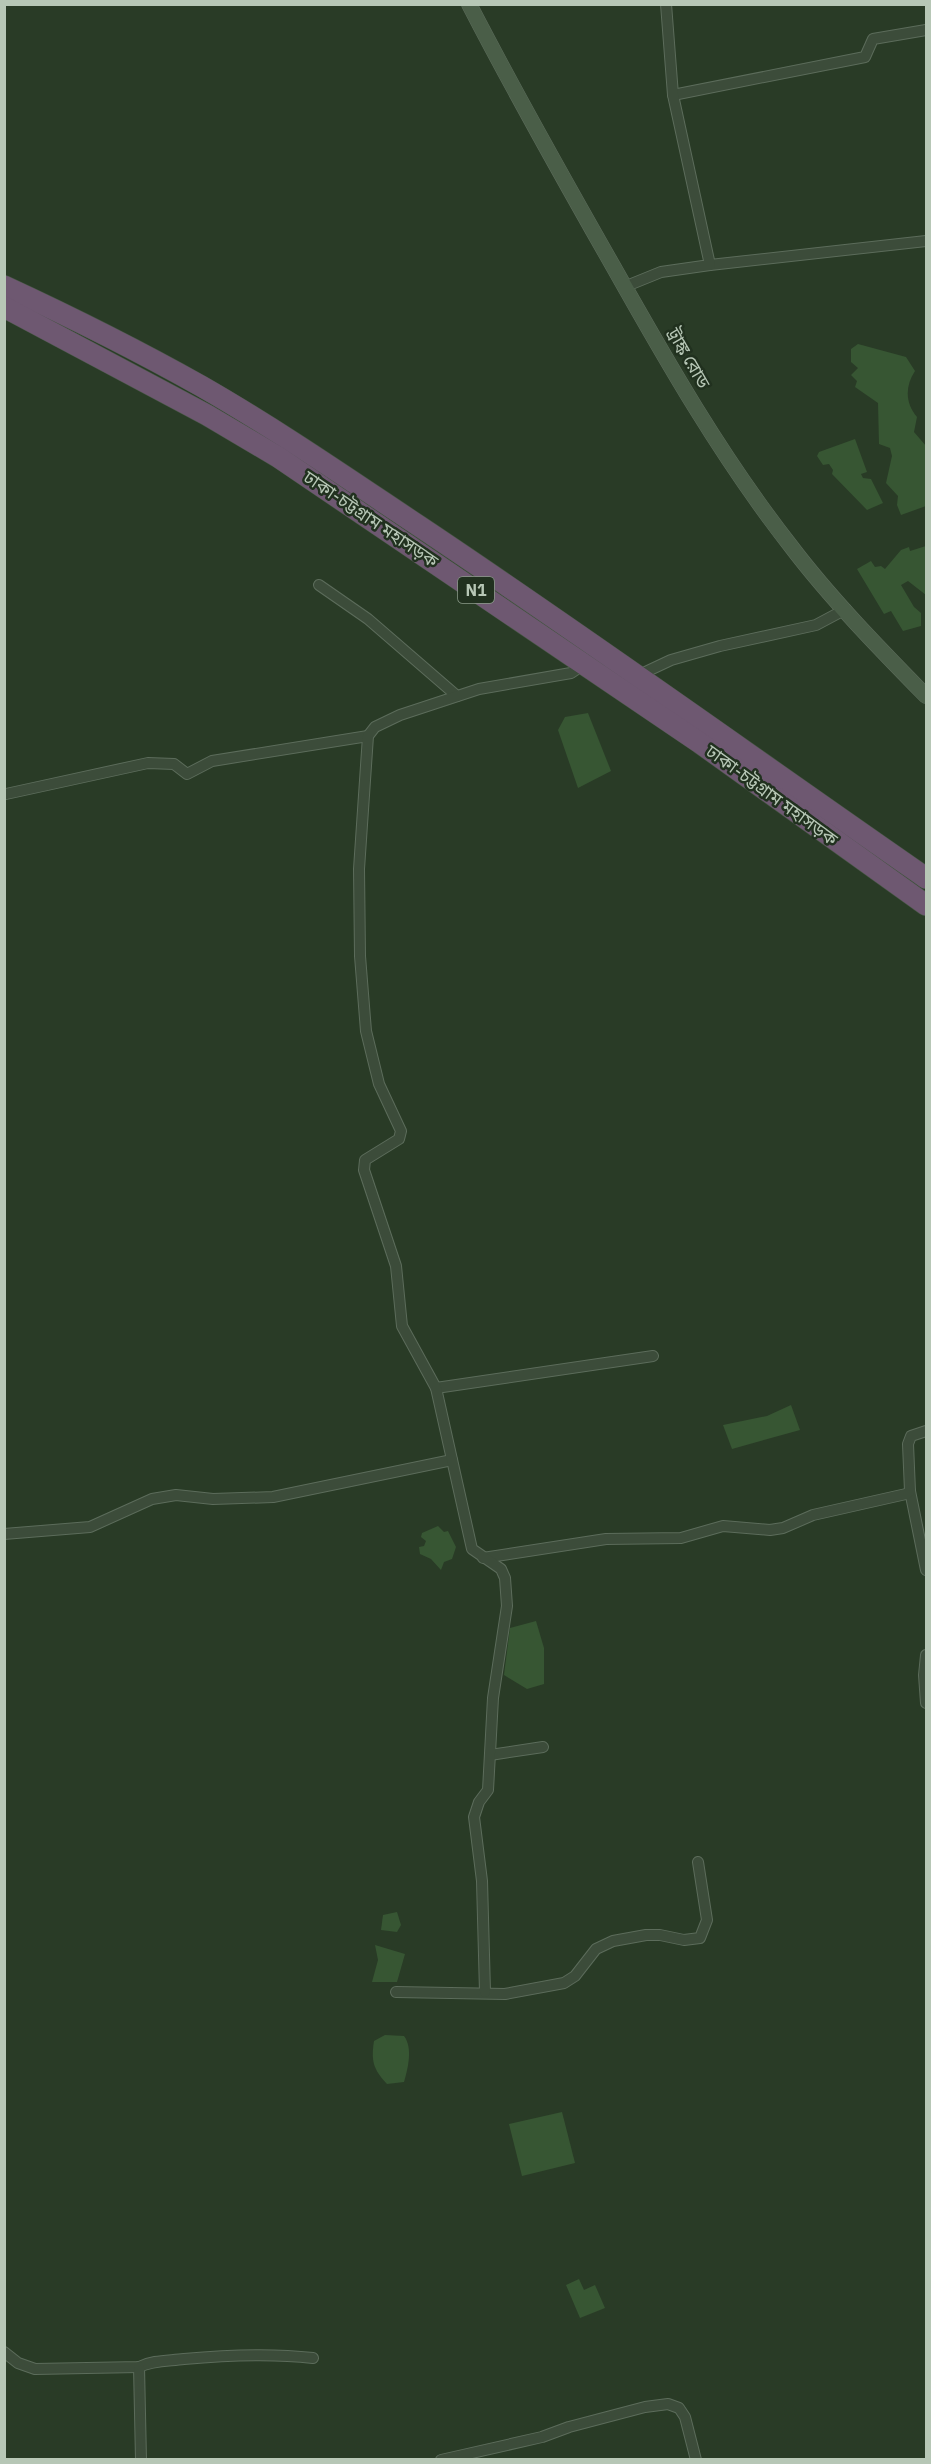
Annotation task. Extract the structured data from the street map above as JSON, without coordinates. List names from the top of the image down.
{
  "streets": {
    "highway": ["ঢাকা-চট্টগ্রাম মহাসড়ক", "N1"],
    "main road": ["ট্রাঙ্ক রোড"]
  }
}
